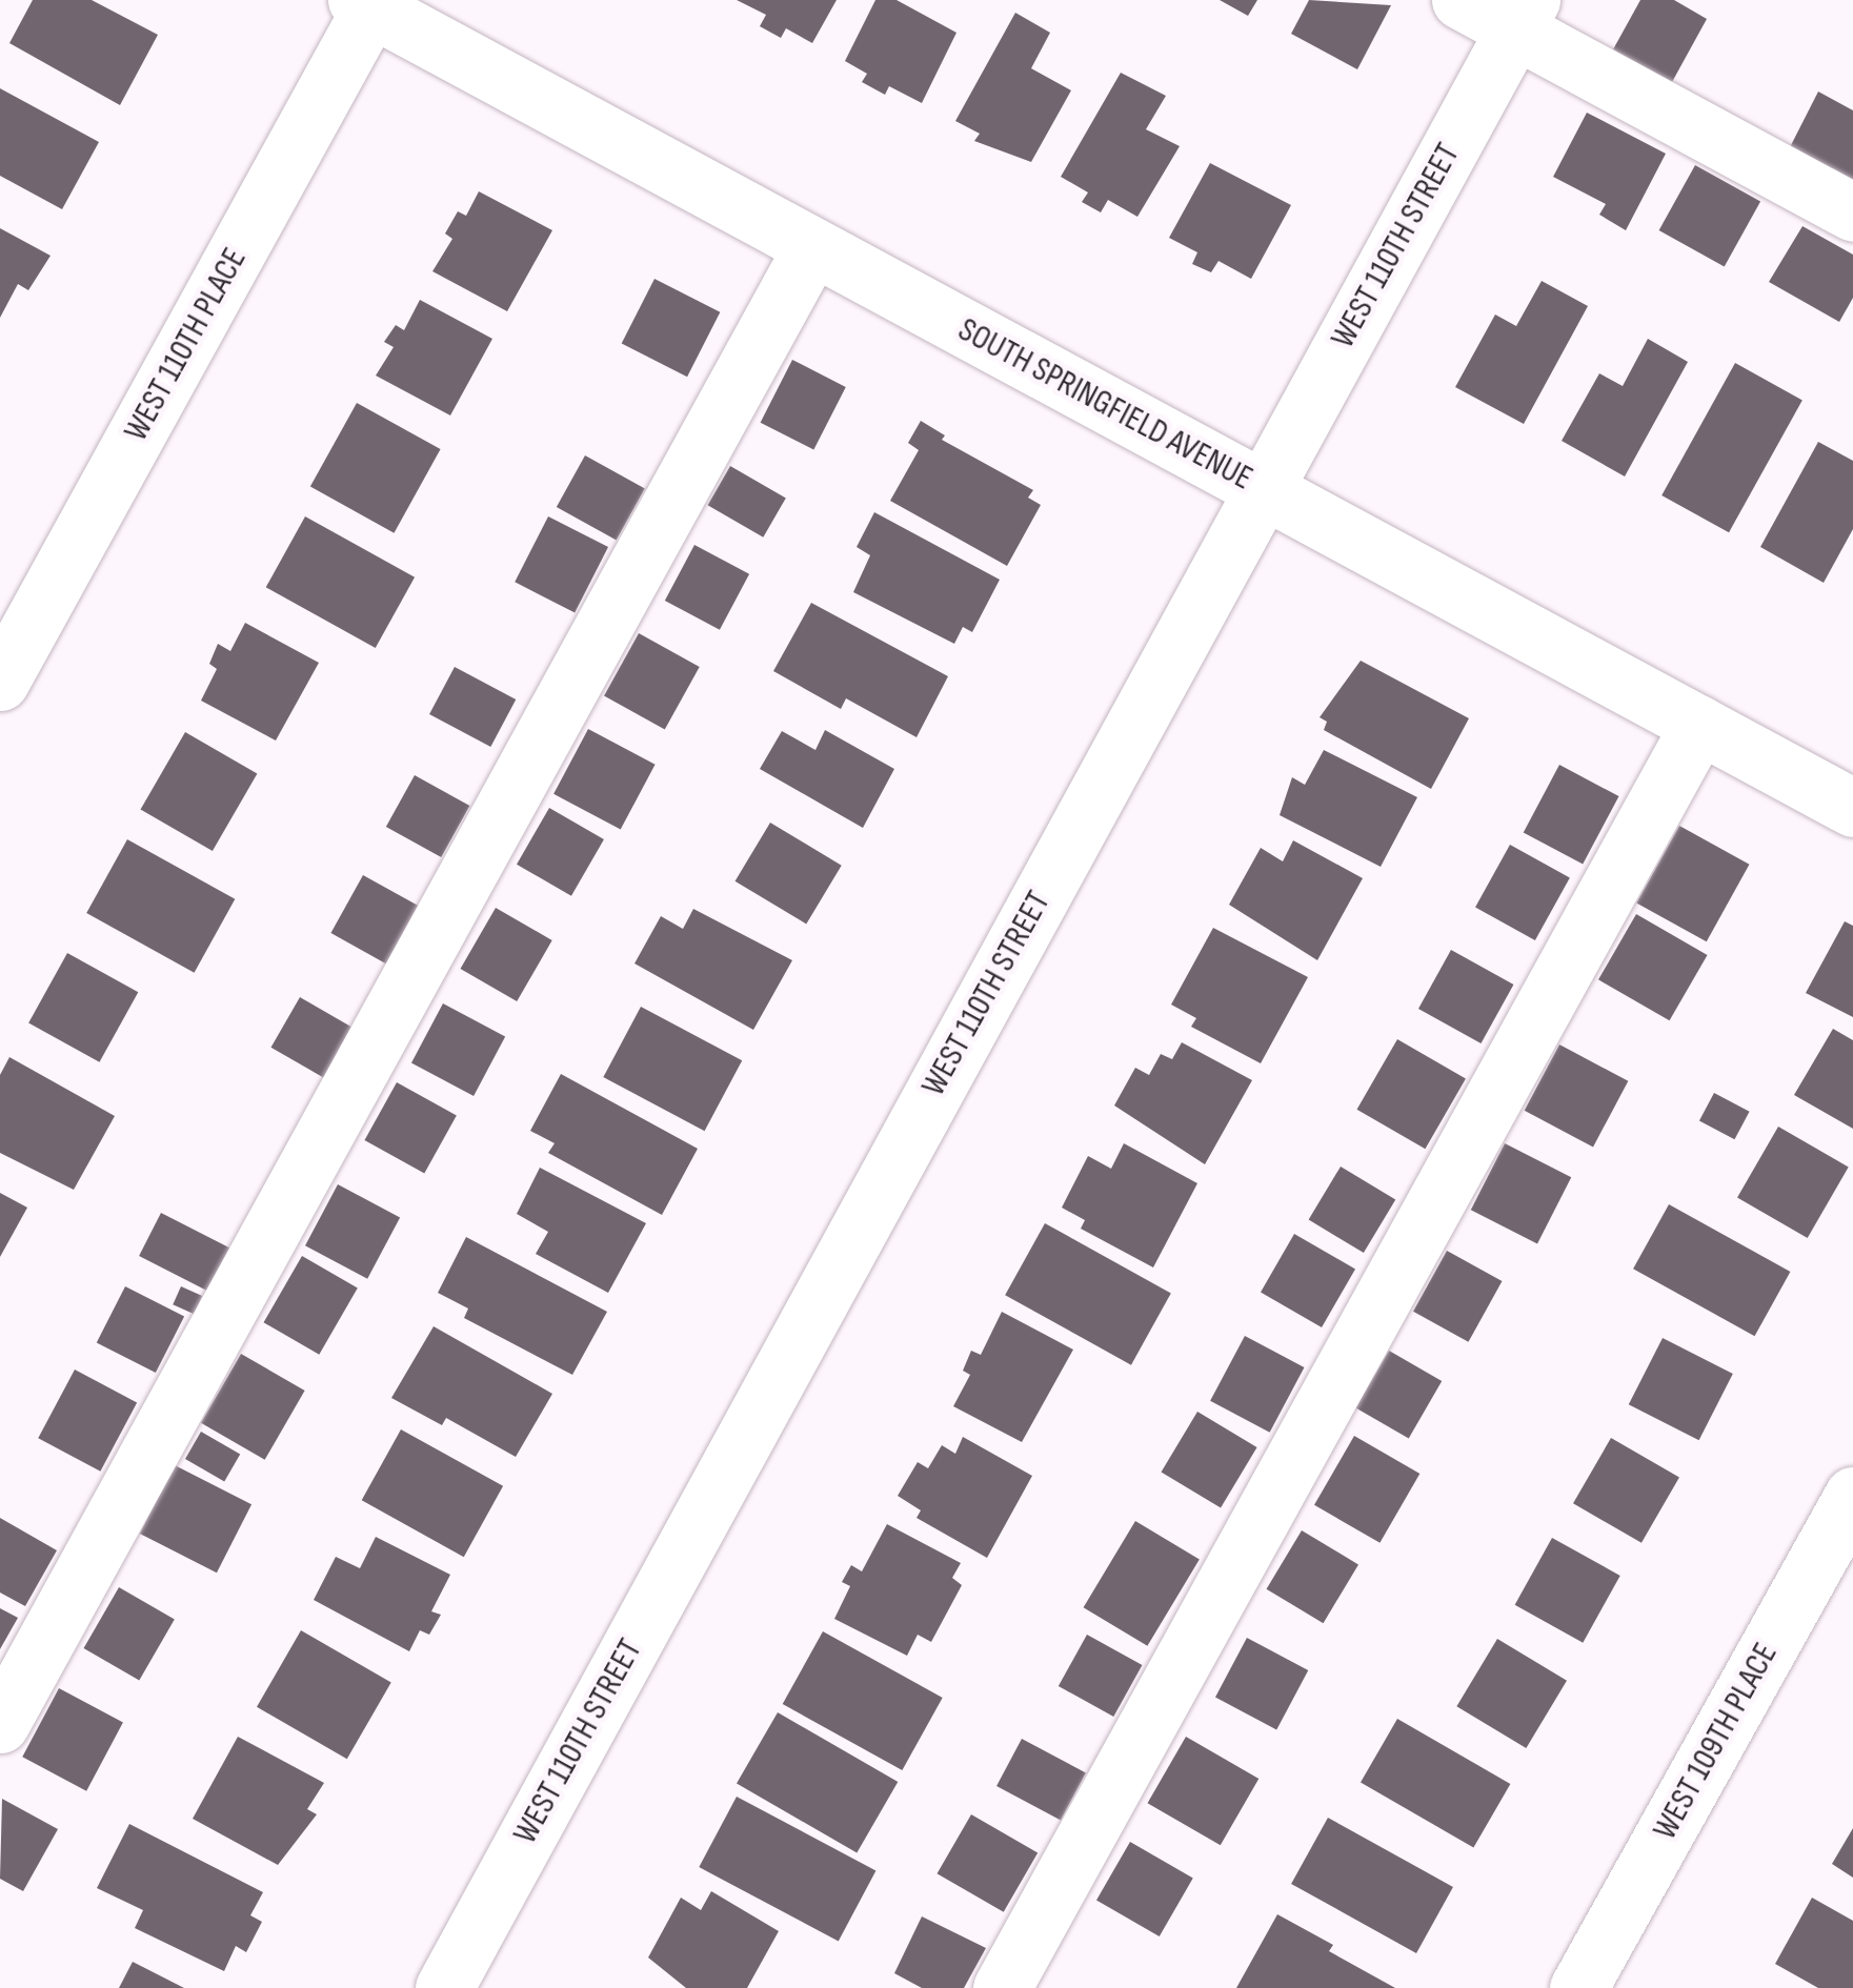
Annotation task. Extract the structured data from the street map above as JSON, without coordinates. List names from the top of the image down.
{
  "streets": {
    "street": [
      "WEST 110TH STREET",
      "WEST 110TH PLACE",
      "SOUTH SPRINGFIELD AVENUE",
      "WEST 109TH PLACE"
    ]
  },
  "crossings": [
    ["WEST 110TH STREET", "SOUTH SPRINGFIELD AVENUE"],
    ["WEST 110TH PLACE", "SOUTH SPRINGFIELD AVENUE"]
  ]
}
